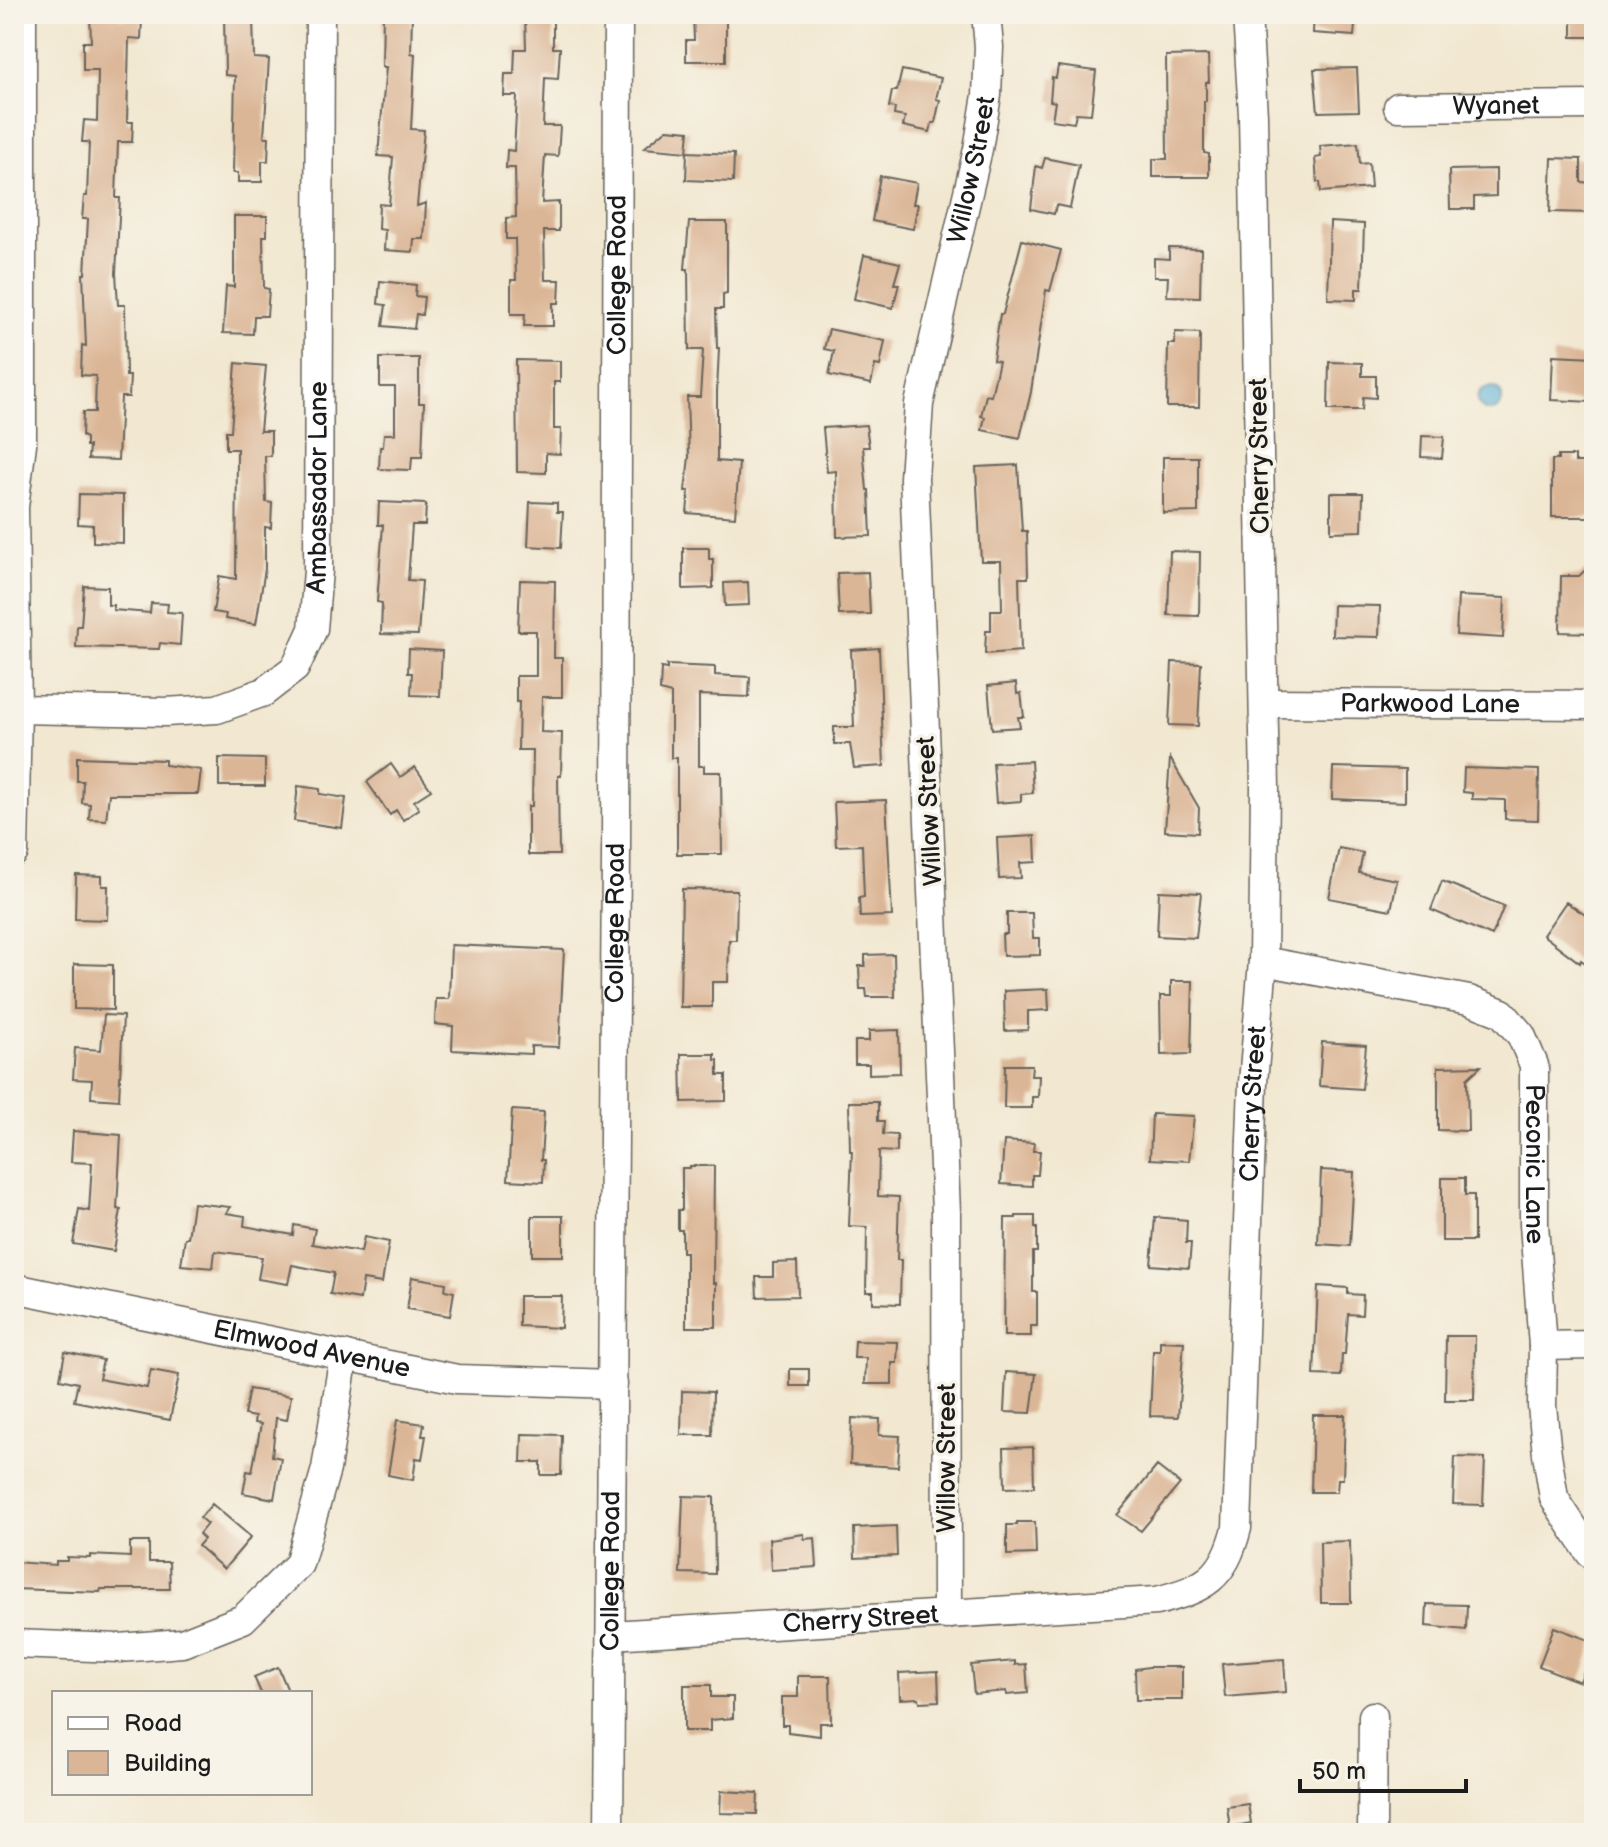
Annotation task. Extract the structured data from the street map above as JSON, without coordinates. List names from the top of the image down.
{
  "streets": {
    "street": [
      "Wyanet",
      "Willow Street",
      "College Road",
      "Cherry Street",
      "Ambassador Lane",
      "Parkwood Lane",
      "Peconic Lane",
      "Elmwood Avenue"
    ]
  },
  "crossings": [
    ["Willow Street", "Cherry Street"],
    ["College Road", "Cherry Street"],
    ["College Road", "Elmwood Avenue"],
    ["Cherry Street", "Parkwood Lane"],
    ["Cherry Street", "Peconic Lane"]
  ],
  "legend": ["Road", "Building"],
  "scale_bar": "50 m"
}
